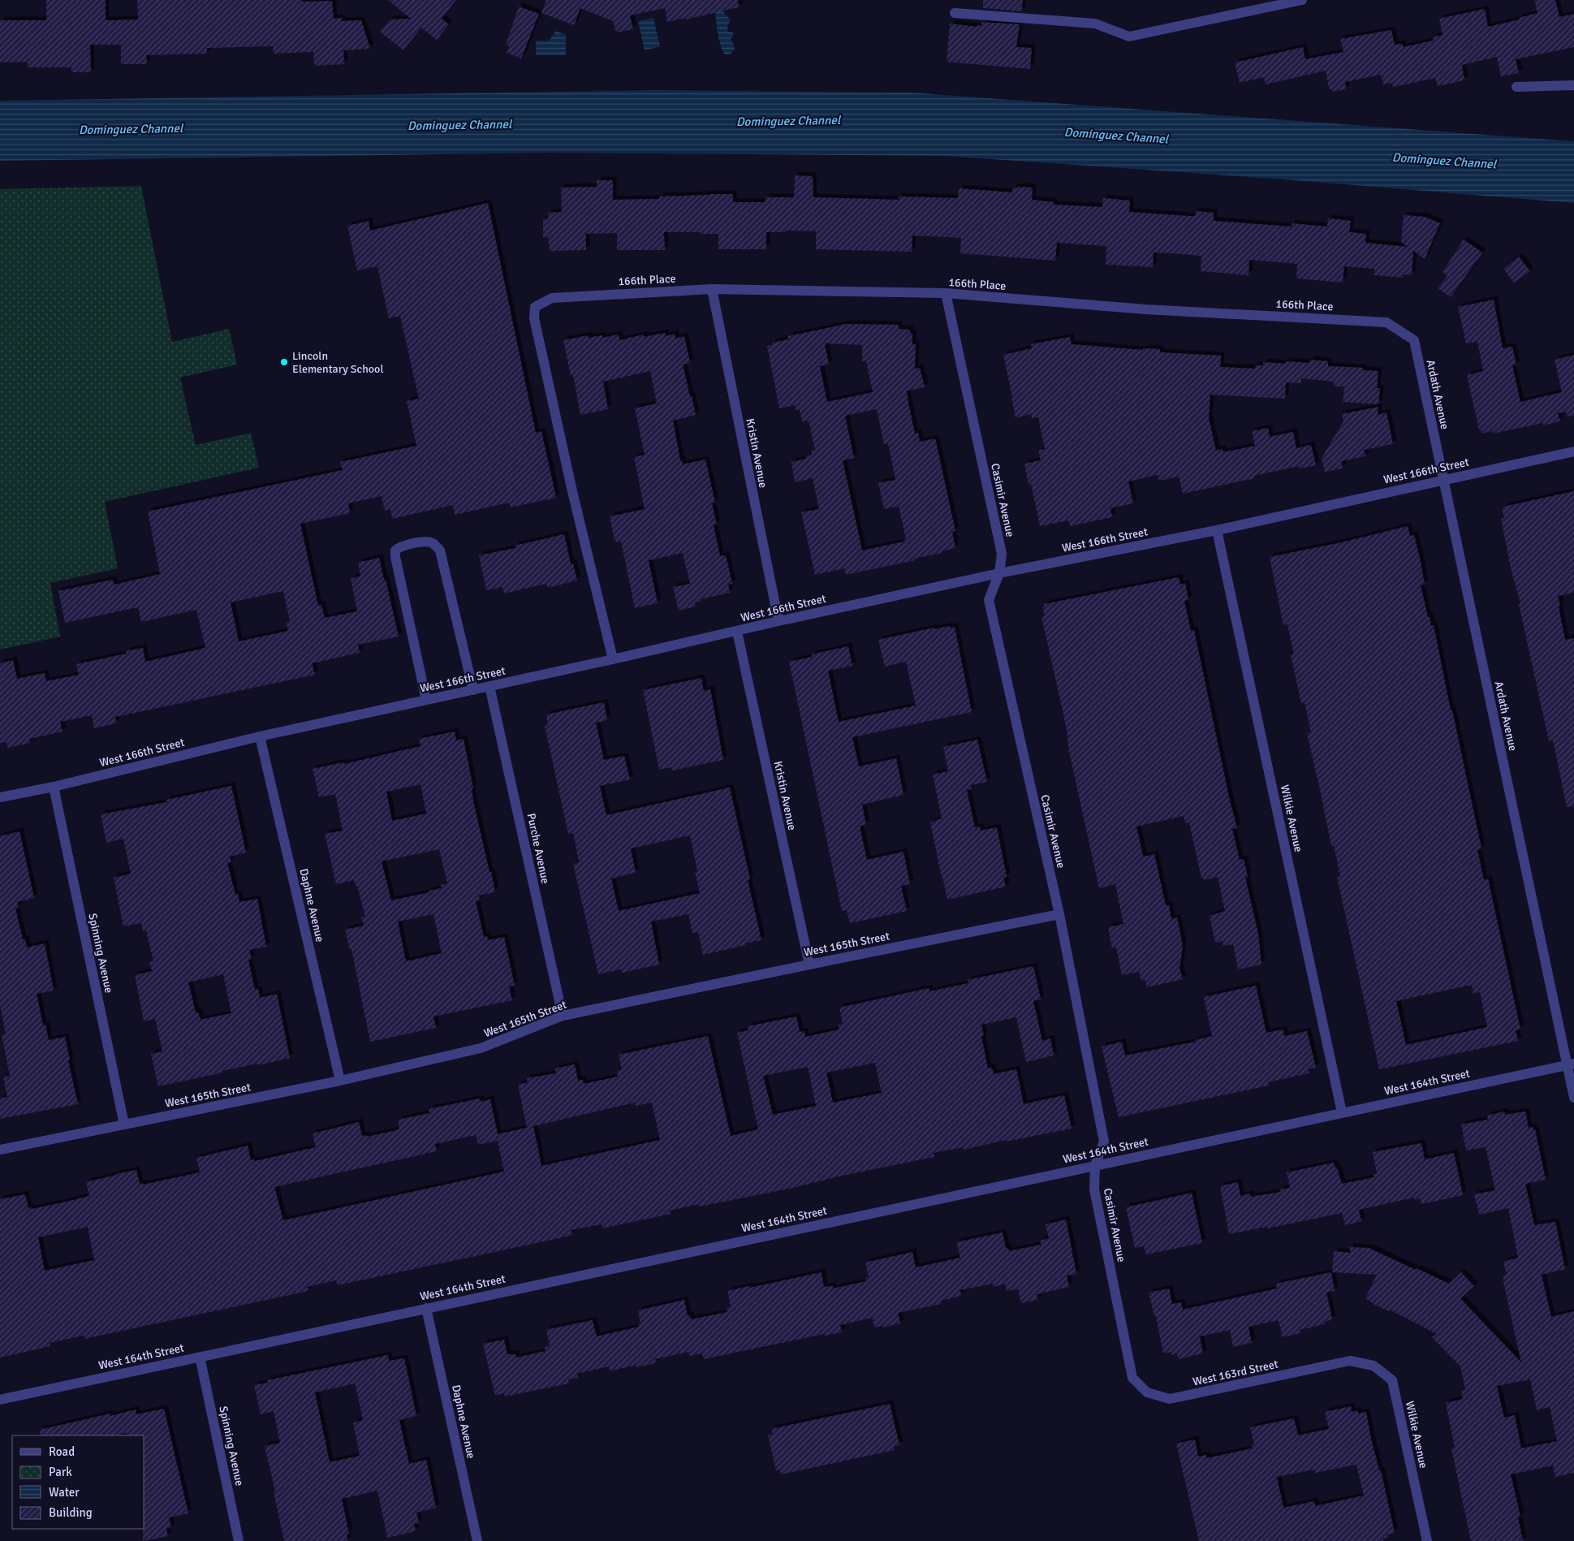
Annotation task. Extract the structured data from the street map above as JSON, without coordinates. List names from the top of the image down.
{
  "streets": {
    "street": [
      "166th Place",
      "Ardath Avenue",
      "Kristin Avenue",
      "West 166th Street",
      "Casimir Avenue",
      "Wilkie Avenue",
      "Purche Avenue",
      "Daphne Avenue",
      "West 165th Street",
      "Spinning Avenue",
      "West 164th Street",
      "West 163rd Street"
    ]
  },
  "crossings": [
    ["166th Place", "Ardath Avenue"],
    ["166th Place", "Kristin Avenue"],
    ["166th Place", "West 166th Street"],
    ["166th Place", "Casimir Avenue"],
    ["Ardath Avenue", "West 166th Street"],
    ["Ardath Avenue", "West 164th Street"],
    ["Kristin Avenue", "West 166th Street"],
    ["Kristin Avenue", "West 165th Street"],
    ["West 166th Street", "Casimir Avenue"],
    ["West 166th Street", "Wilkie Avenue"],
    ["West 166th Street", "Purche Avenue"],
    ["West 166th Street", "Daphne Avenue"],
    ["West 166th Street", "Spinning Avenue"],
    ["Casimir Avenue", "West 165th Street"],
    ["Casimir Avenue", "West 164th Street"],
    ["Casimir Avenue", "West 163rd Street"],
    ["Wilkie Avenue", "West 164th Street"],
    ["Wilkie Avenue", "West 163rd Street"],
    ["Purche Avenue", "West 165th Street"],
    ["Daphne Avenue", "West 165th Street"],
    ["Daphne Avenue", "West 164th Street"],
    ["West 165th Street", "Spinning Avenue"],
    ["Spinning Avenue", "West 164th Street"]
  ],
  "water": ["Dominguez Channel"],
  "places": ["Lincoln Elementary School"],
  "legend": [
    "Road",
    "Park",
    "Water",
    "Building"
  ]
}
